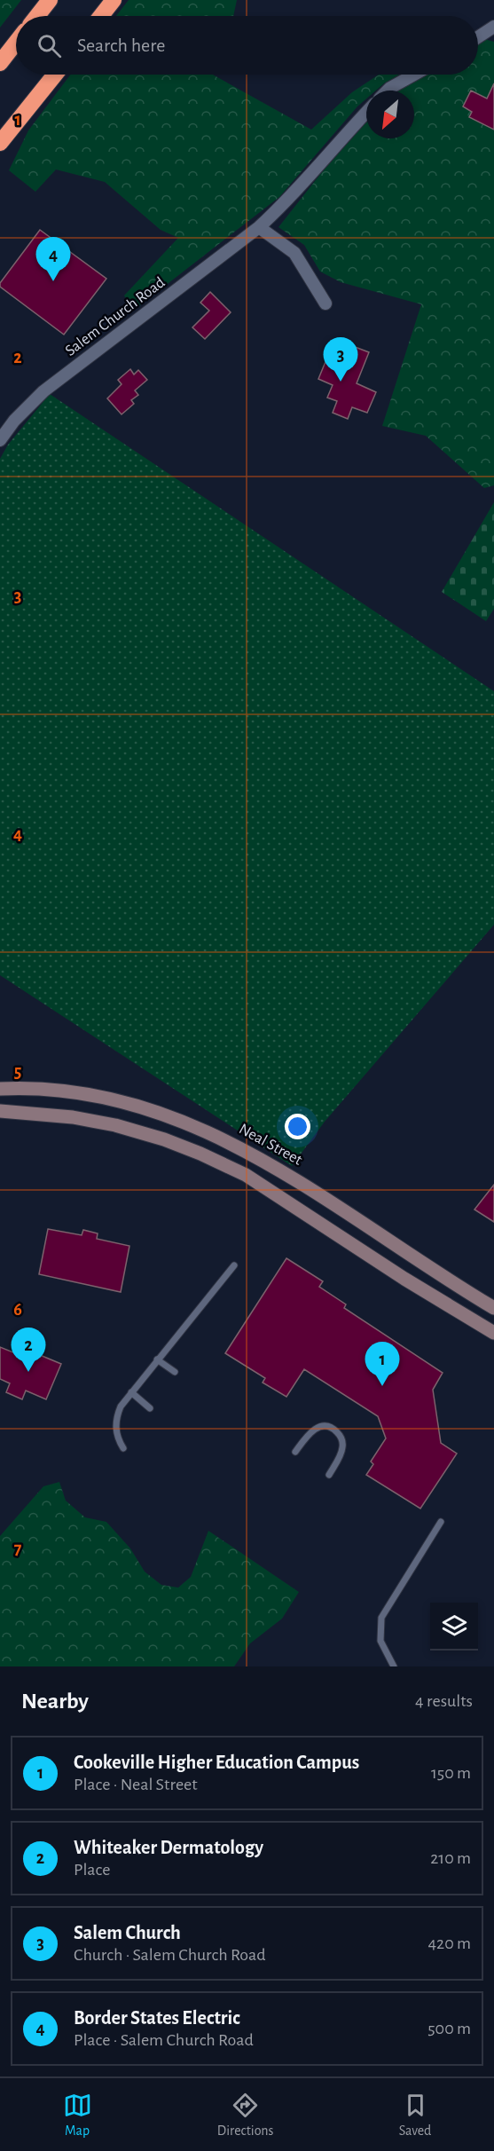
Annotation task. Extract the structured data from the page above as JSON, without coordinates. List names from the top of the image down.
{
  "streets": {
    "main road": ["Neal Street"],
    "street": ["Salem Church Road"]
  },
  "north": "bottom left",
  "page": {
    "search": "Search here",
    "pins": [
      "4",
      "3",
      "2",
      "1"
    ],
    "heading": ["Nearby", "4 results"],
    "list": [
      {
        "mark": "1",
        "name": "Cookeville Higher Education Campus",
        "note": "Place · Neal Street",
        "value": "150 m"
      },
      {
        "mark": "2",
        "name": "Whiteaker Dermatology",
        "note": "Place",
        "value": "210 m"
      },
      {
        "mark": "3",
        "name": "Salem Church",
        "note": "Church · Salem Church Road",
        "value": "420 m"
      },
      {
        "mark": "4",
        "name": "Border States Electric",
        "note": "Place · Salem Church Road",
        "value": "500 m"
      }
    ],
    "nav": ["Map", "Directions", "Saved"]
  },
  "grid": {
    "rows": [
      "1",
      "2",
      "3",
      "4",
      "5",
      "6",
      "7"
    ]
  }
}
